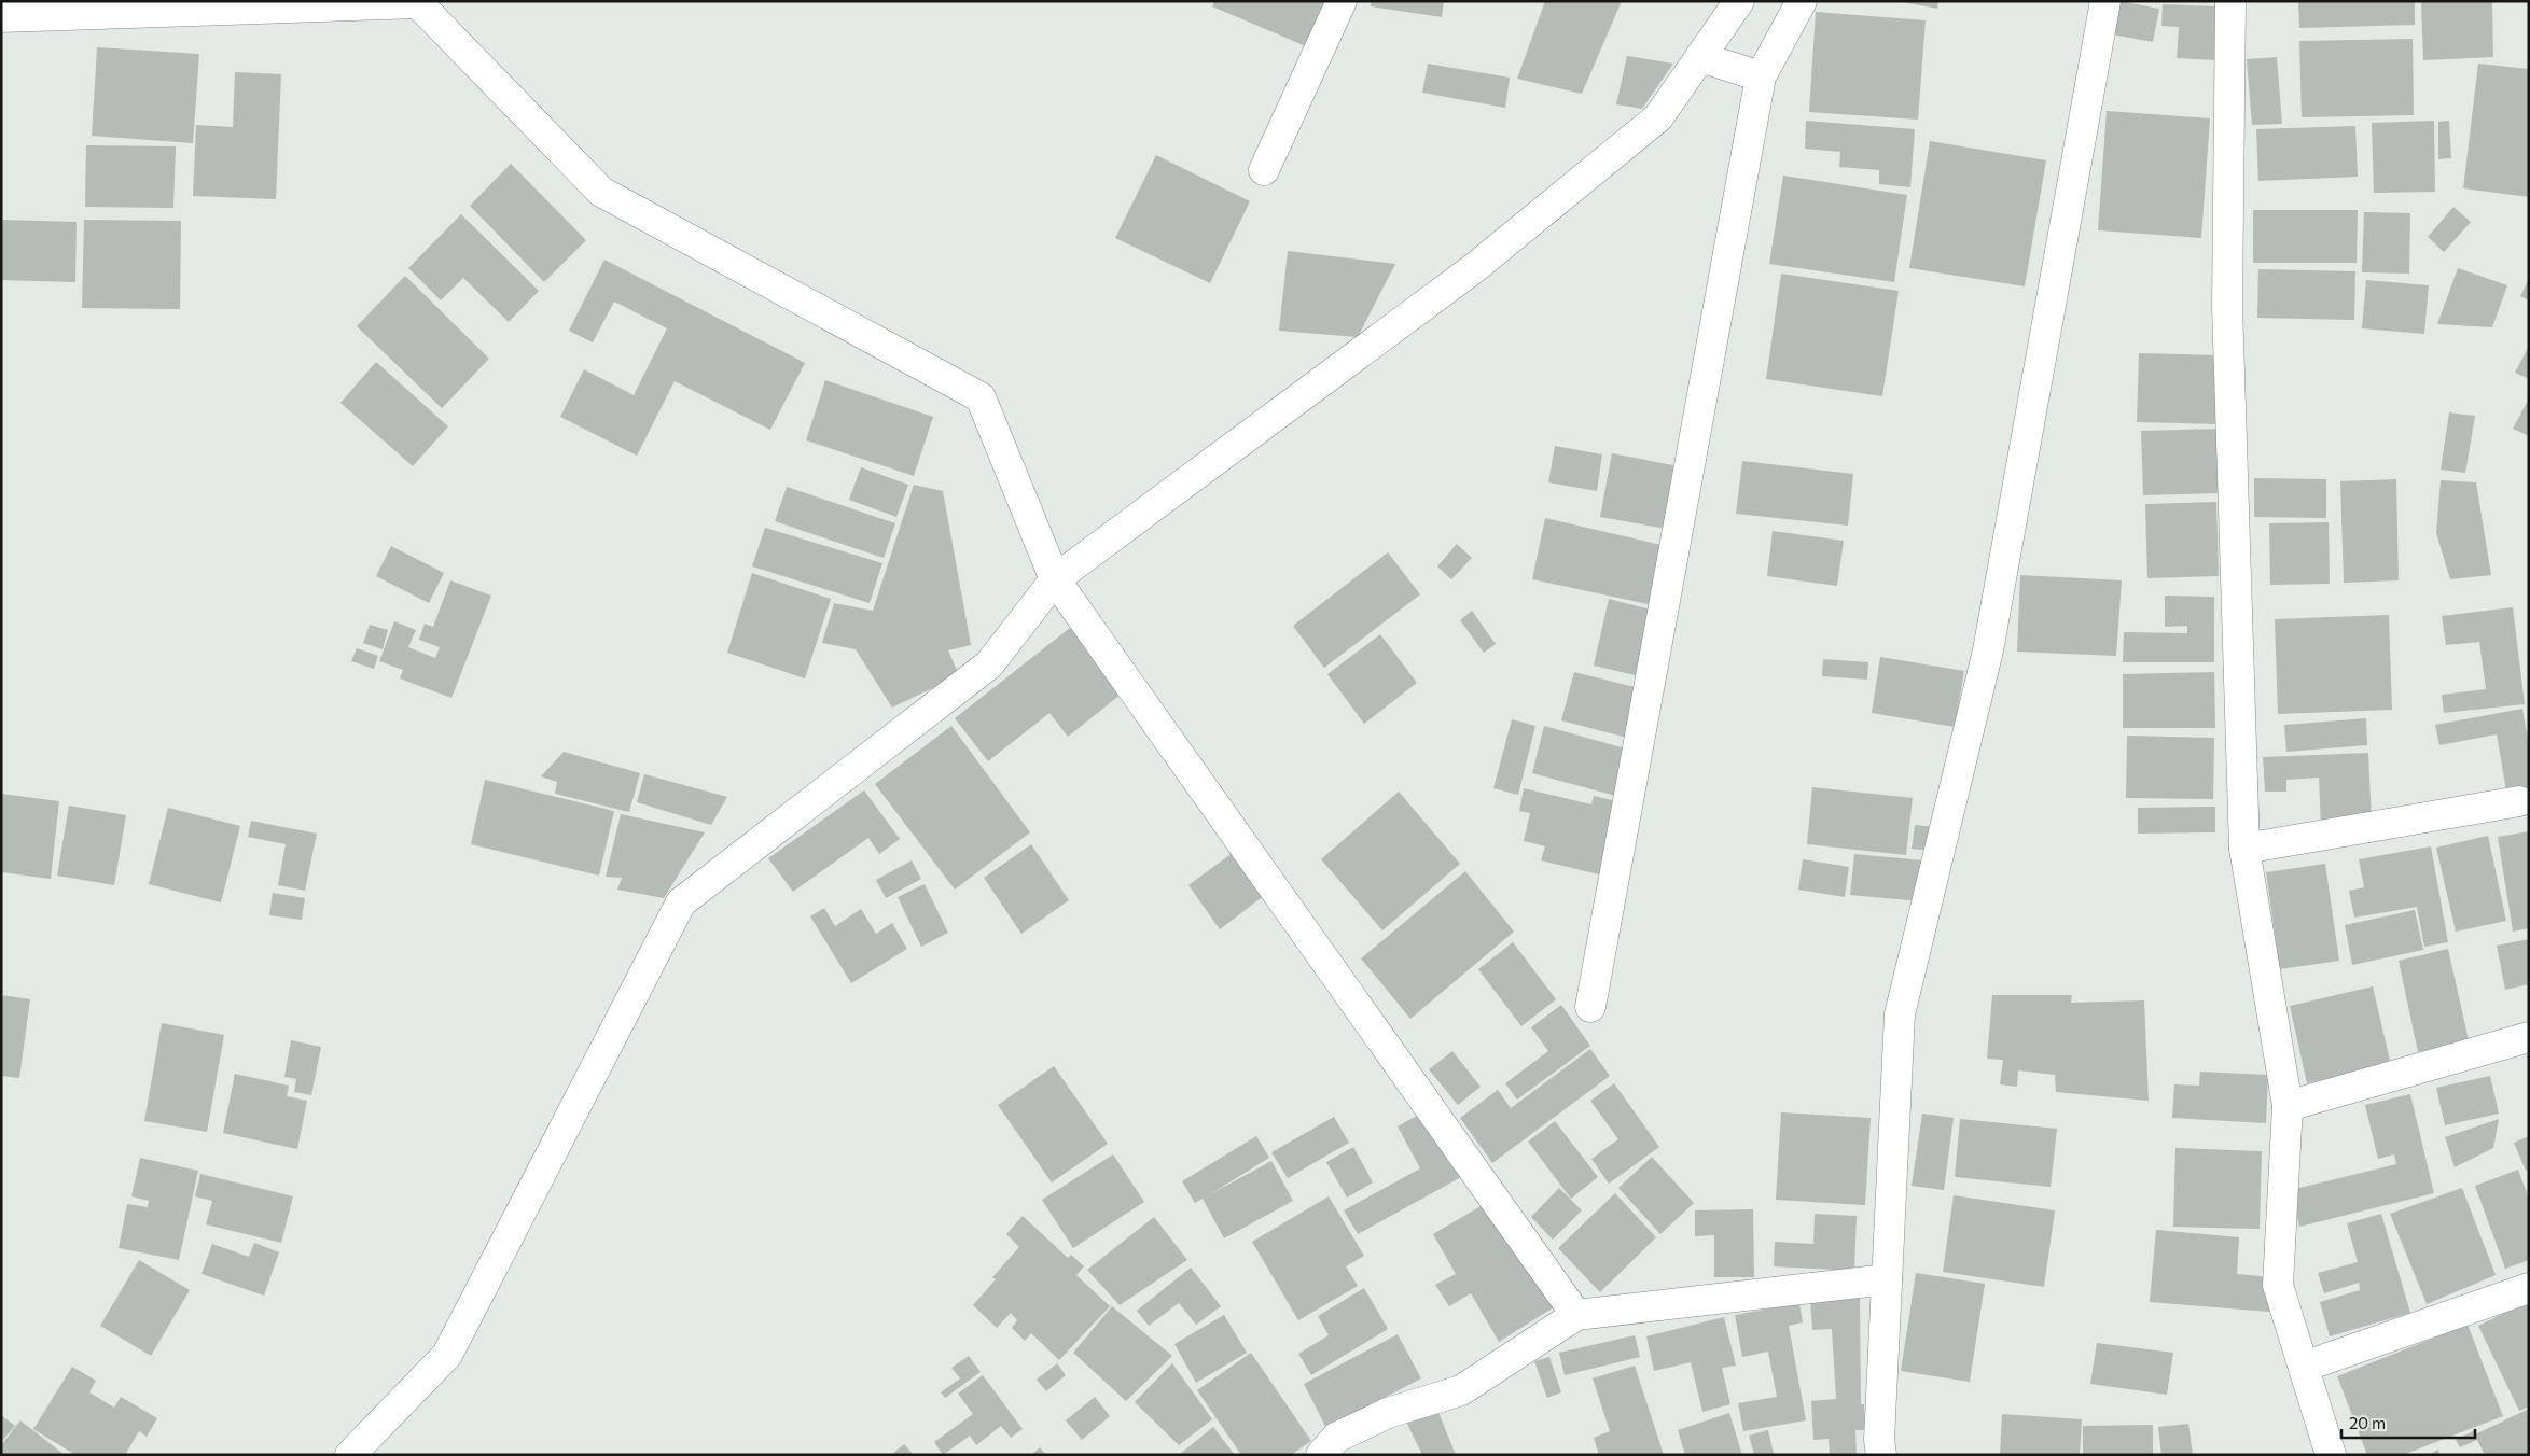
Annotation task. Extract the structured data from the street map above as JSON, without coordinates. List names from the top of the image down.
{
  "scale_bar": "20 m"
}
